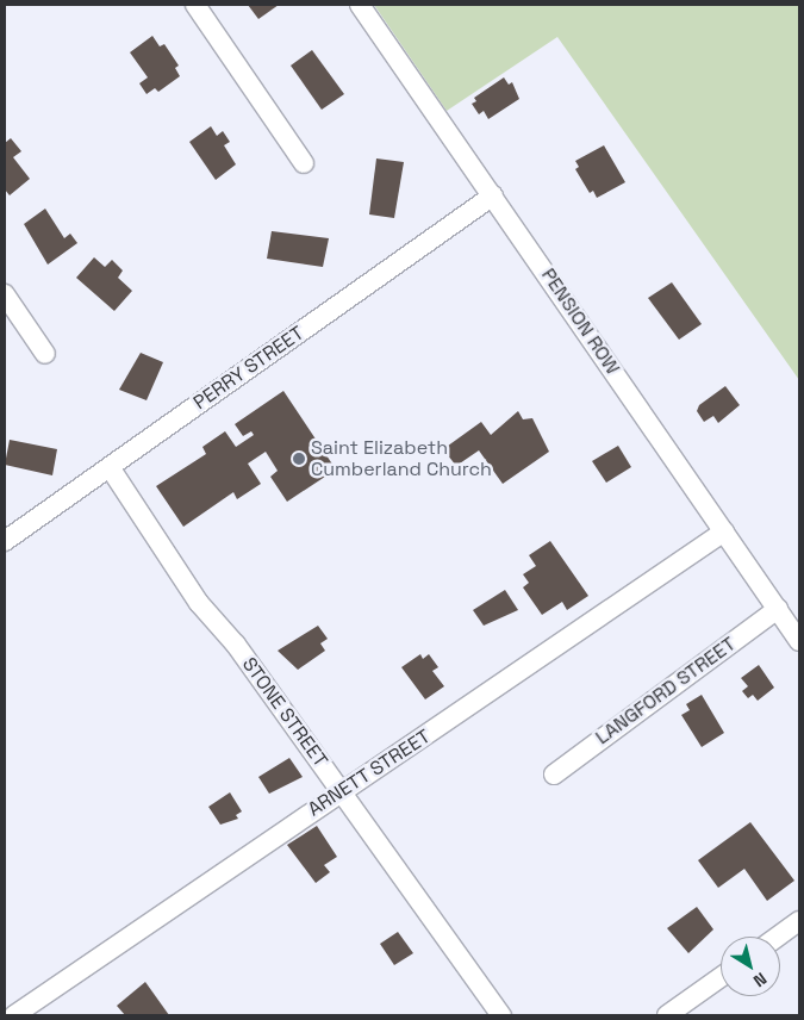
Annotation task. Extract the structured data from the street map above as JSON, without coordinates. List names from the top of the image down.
{
  "streets": {
    "street": [
      "PENSION ROW",
      "PERRY STREET",
      "LANGFORD STREET",
      "STONE STREET",
      "ARNETT STREET"
    ]
  },
  "crossings": [
    ["PENSION ROW", "PERRY STREET"],
    ["PENSION ROW", "LANGFORD STREET"],
    ["PENSION ROW", "ARNETT STREET"],
    ["PERRY STREET", "STONE STREET"],
    ["STONE STREET", "ARNETT STREET"]
  ],
  "places": ["Saint Elizabeth Cumberland Church"],
  "north": "bottom right"
}
